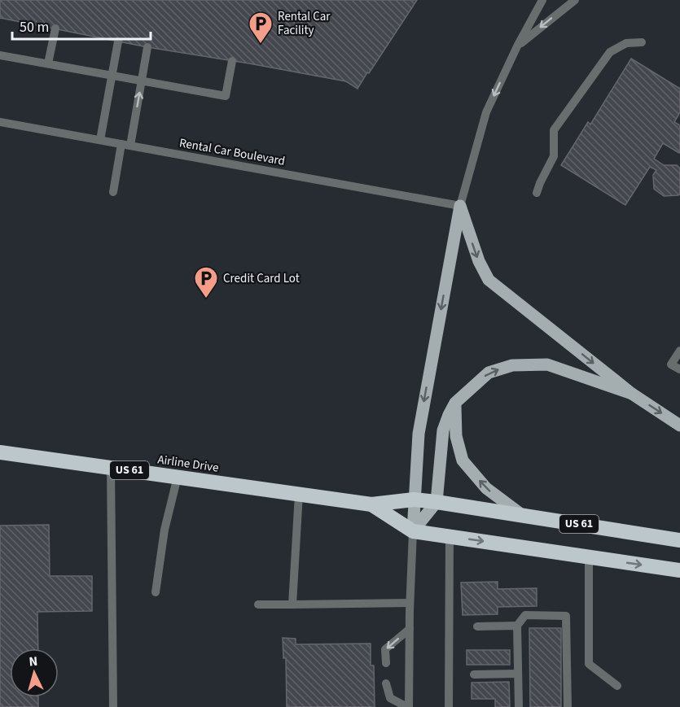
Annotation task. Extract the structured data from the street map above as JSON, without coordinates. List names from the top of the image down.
{
  "streets": {
    "highway": ["Airline Drive", "US 61"],
    "lane": ["Rental Car Boulevard"]
  },
  "places": {
    "parking": ["Rental Car Facility", "Credit Card Lot"]
  },
  "scale_bar": "50 m",
  "north": "top"
}
